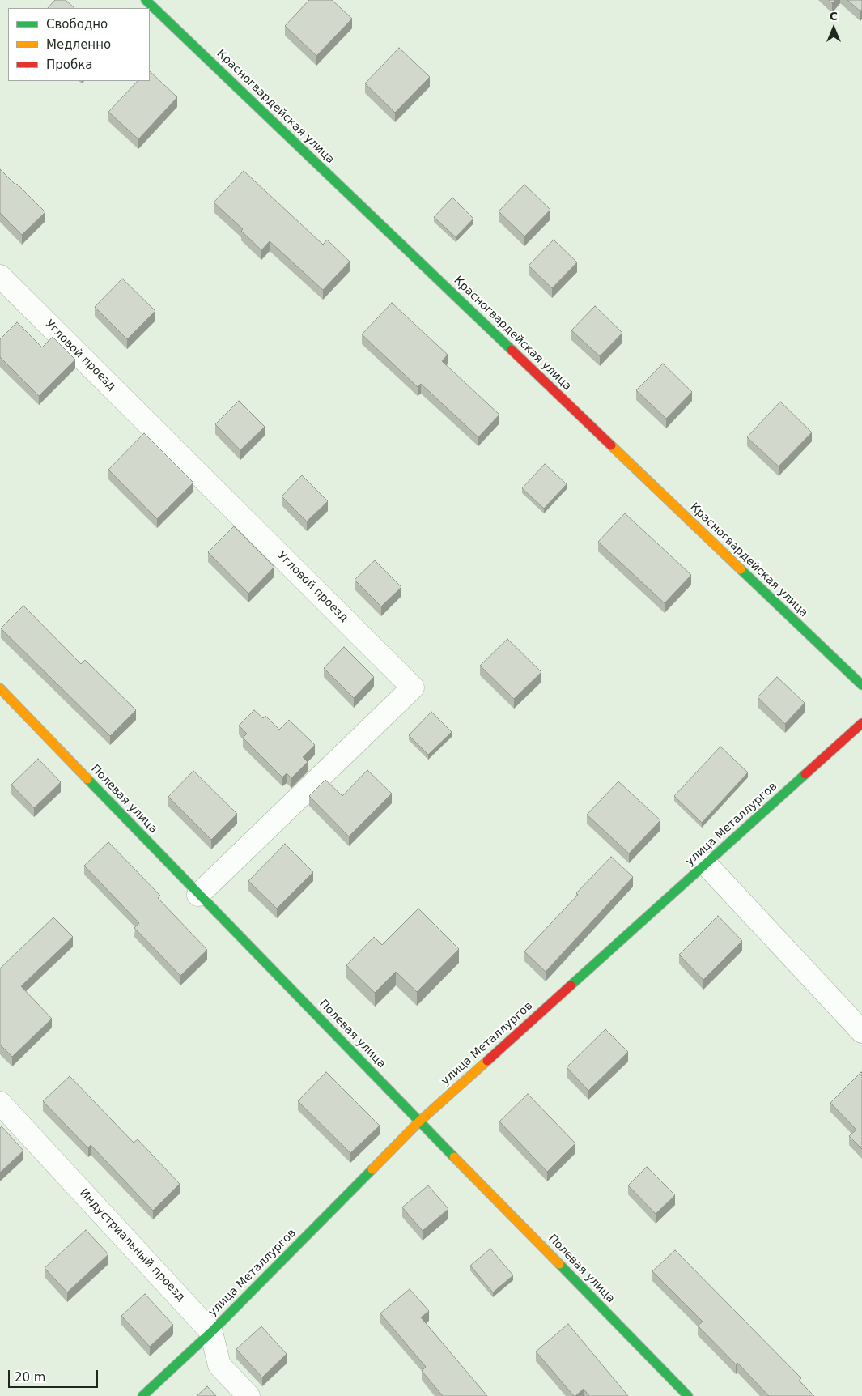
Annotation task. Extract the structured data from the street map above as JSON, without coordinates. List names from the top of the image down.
{
  "streets": {
    "street": [
      "Красногвардейская улица",
      "Угловой проезд",
      "Полевая улица",
      "улица Металлургов",
      "Индустриальный проезд"
    ]
  },
  "crossings": [
    ["Угловой проезд", "Полевая улица"],
    ["Полевая улица", "улица Металлургов"],
    ["улица Металлургов", "Индустриальный проезд"]
  ],
  "legend": ["Свободно", "Медленно", "Пробка"],
  "scale_bar": "20 m",
  "north": "top"
}
